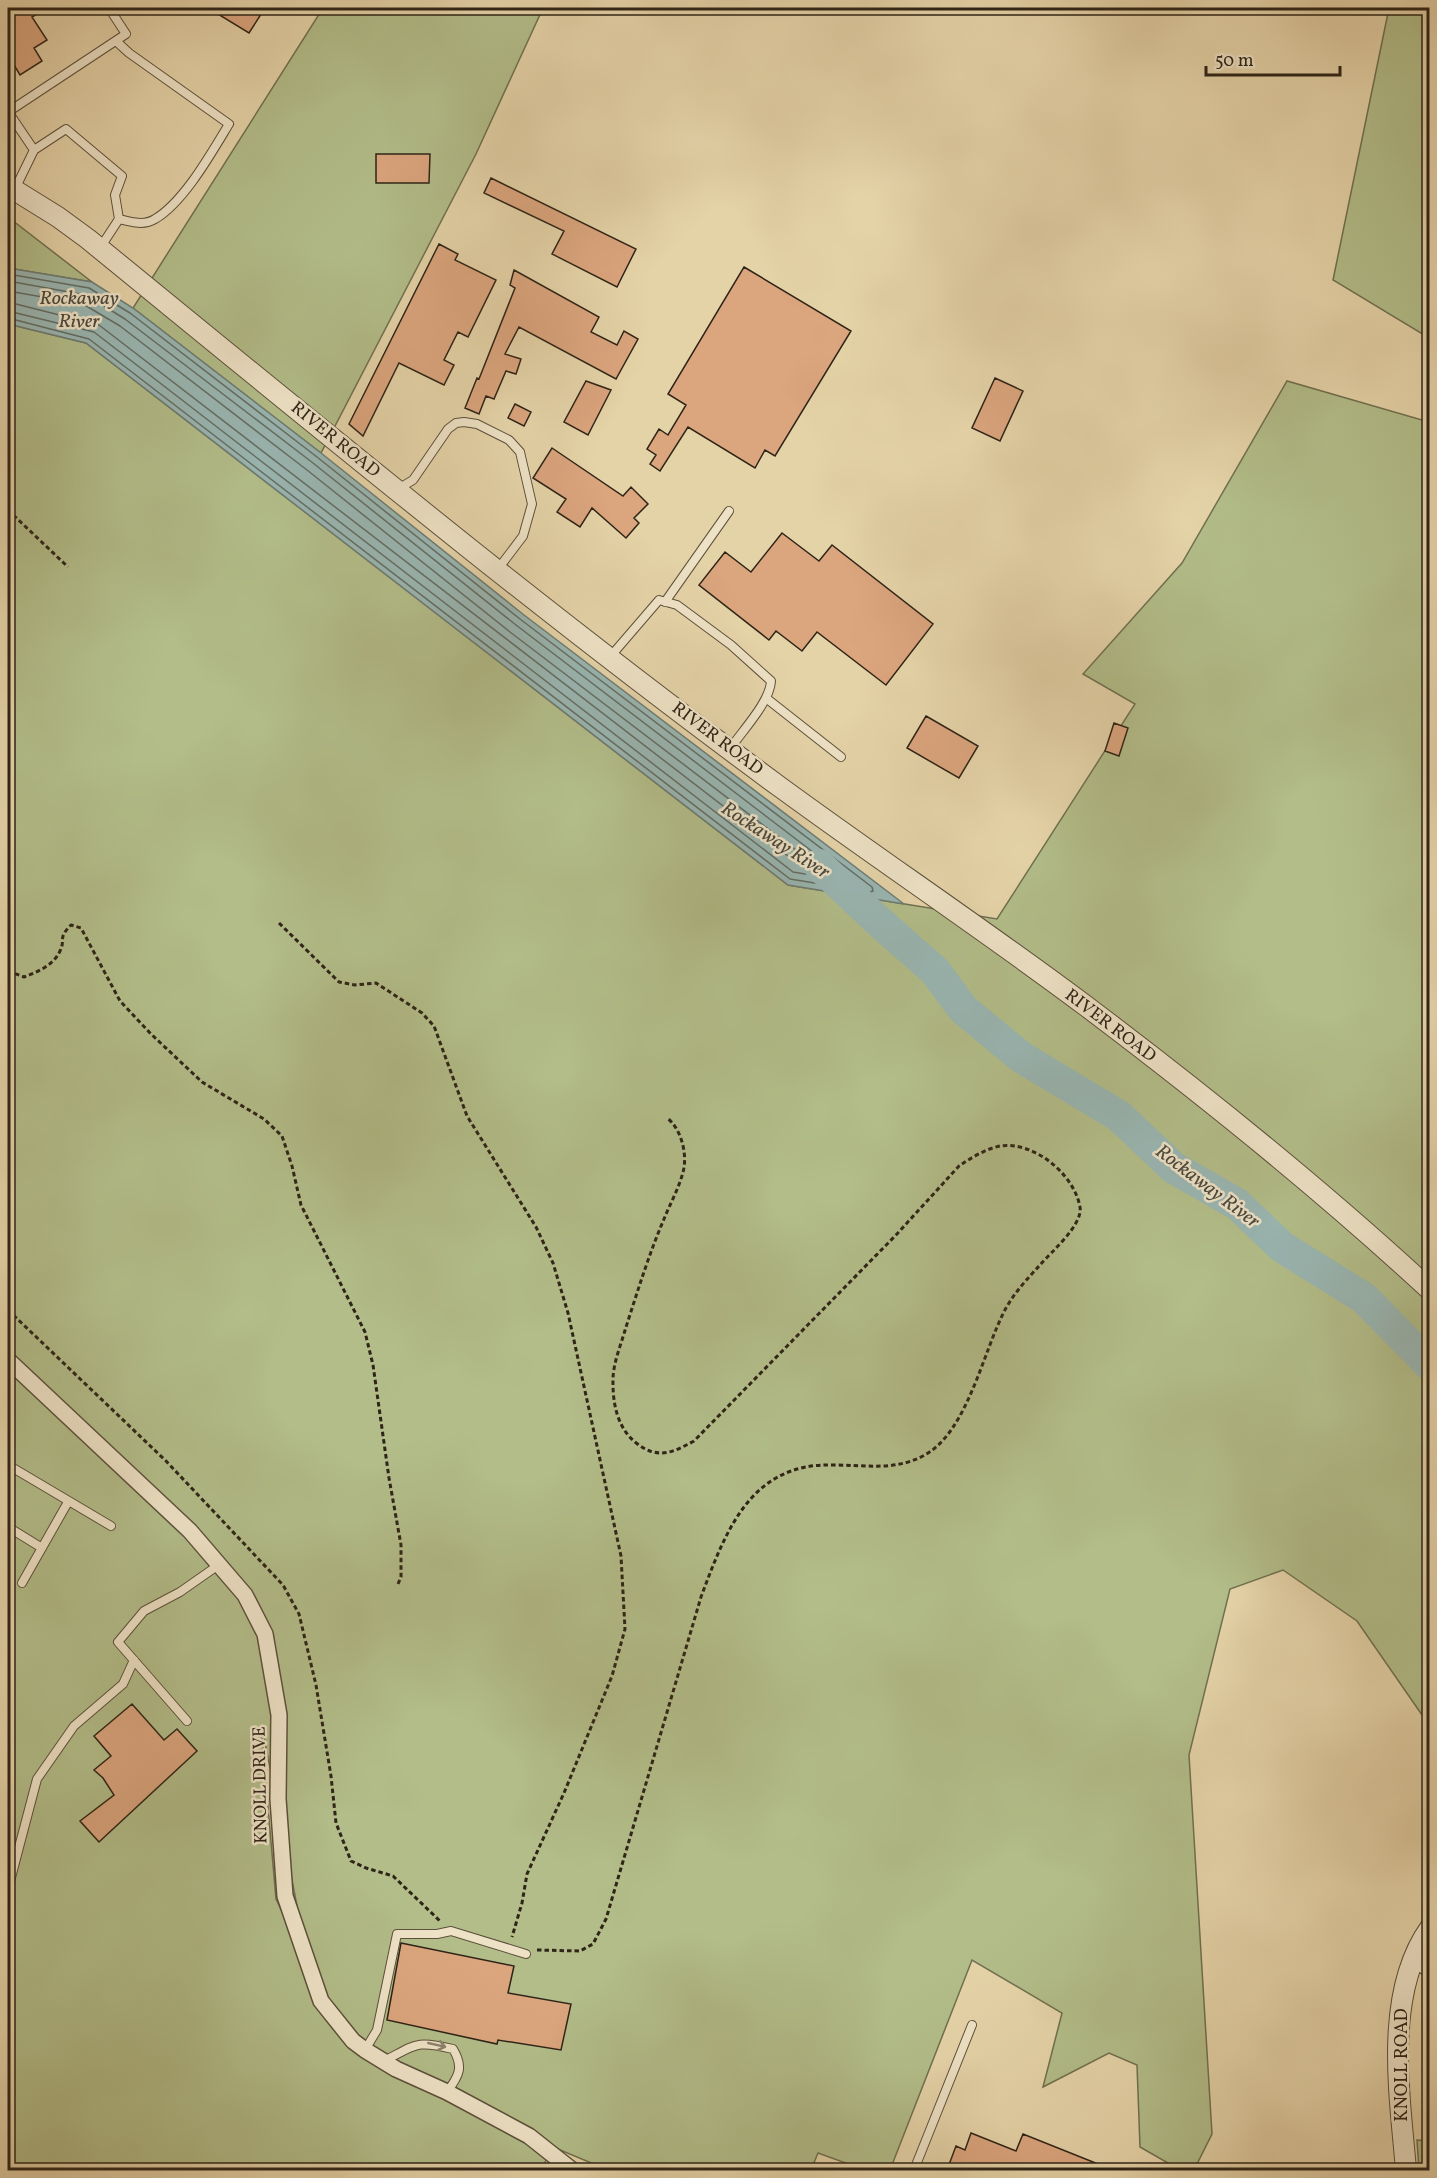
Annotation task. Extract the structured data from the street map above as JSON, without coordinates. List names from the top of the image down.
{
  "streets": {
    "street": ["RIVER ROAD", "KNOLL DRIVE", "KNOLL ROAD"]
  },
  "water": ["Rockaway River"],
  "scale_bar": "50 m"
}
